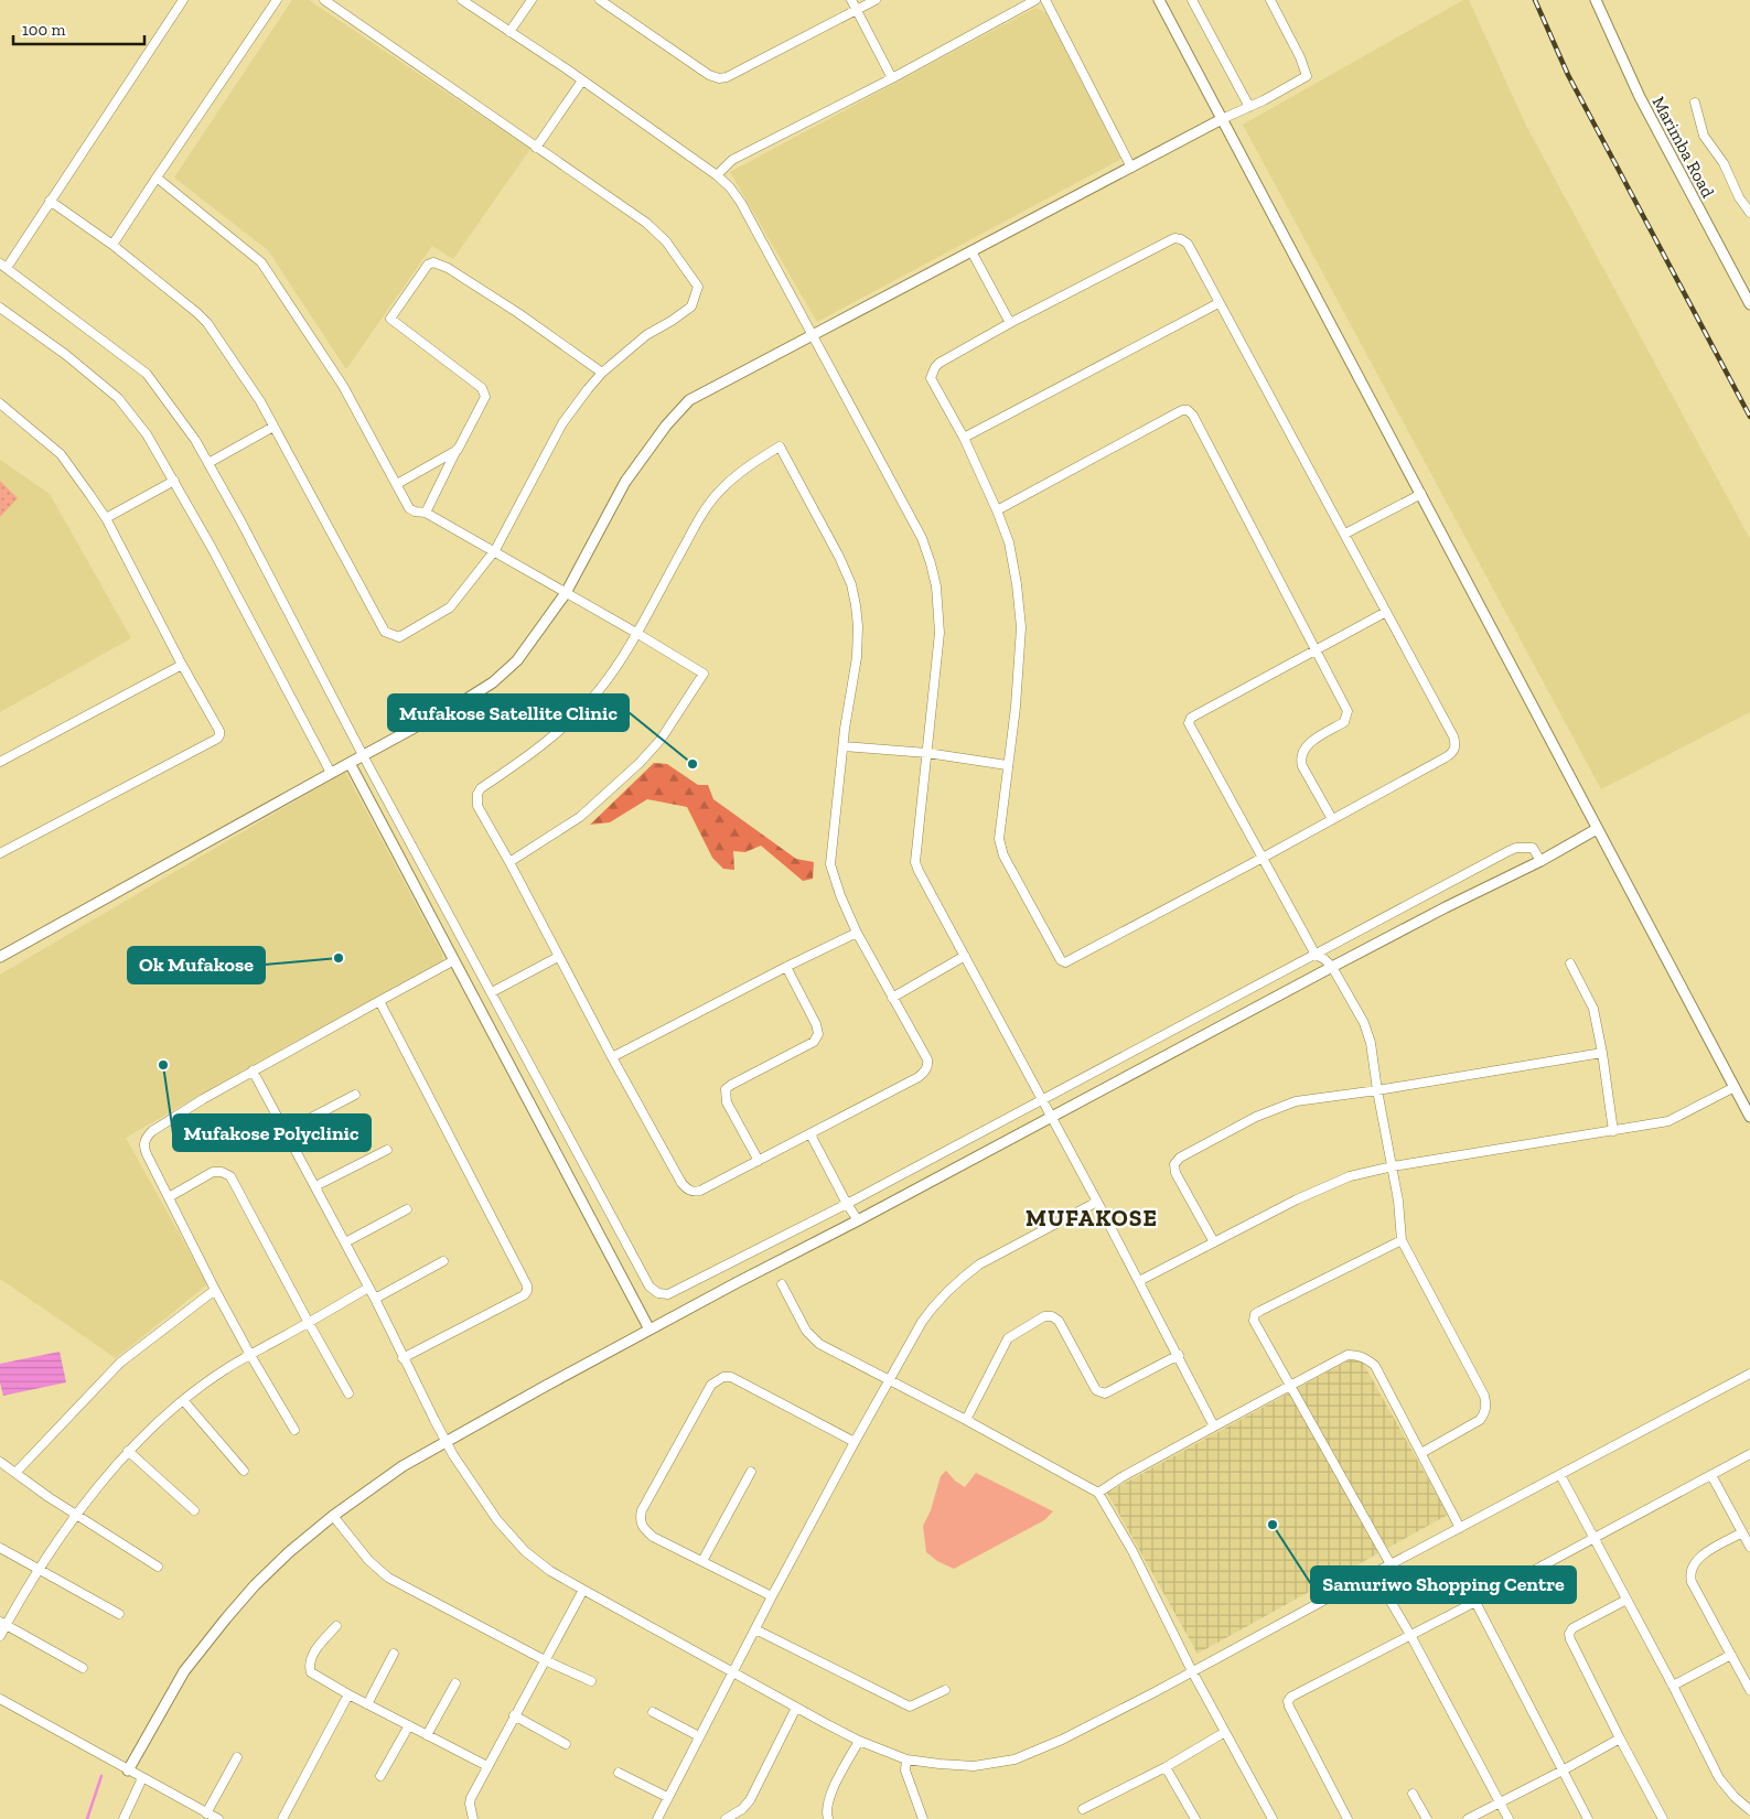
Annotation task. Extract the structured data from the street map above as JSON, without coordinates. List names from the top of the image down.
{
  "streets": {
    "street": ["Marimba Road"]
  },
  "districts": ["MUFAKOSE"],
  "places": [
    "Mufakose Satellite Clinic",
    "Ok Mufakose",
    "Mufakose Polyclinic",
    "Samuriwo Shopping Centre"
  ],
  "scale_bar": "100 m"
}
